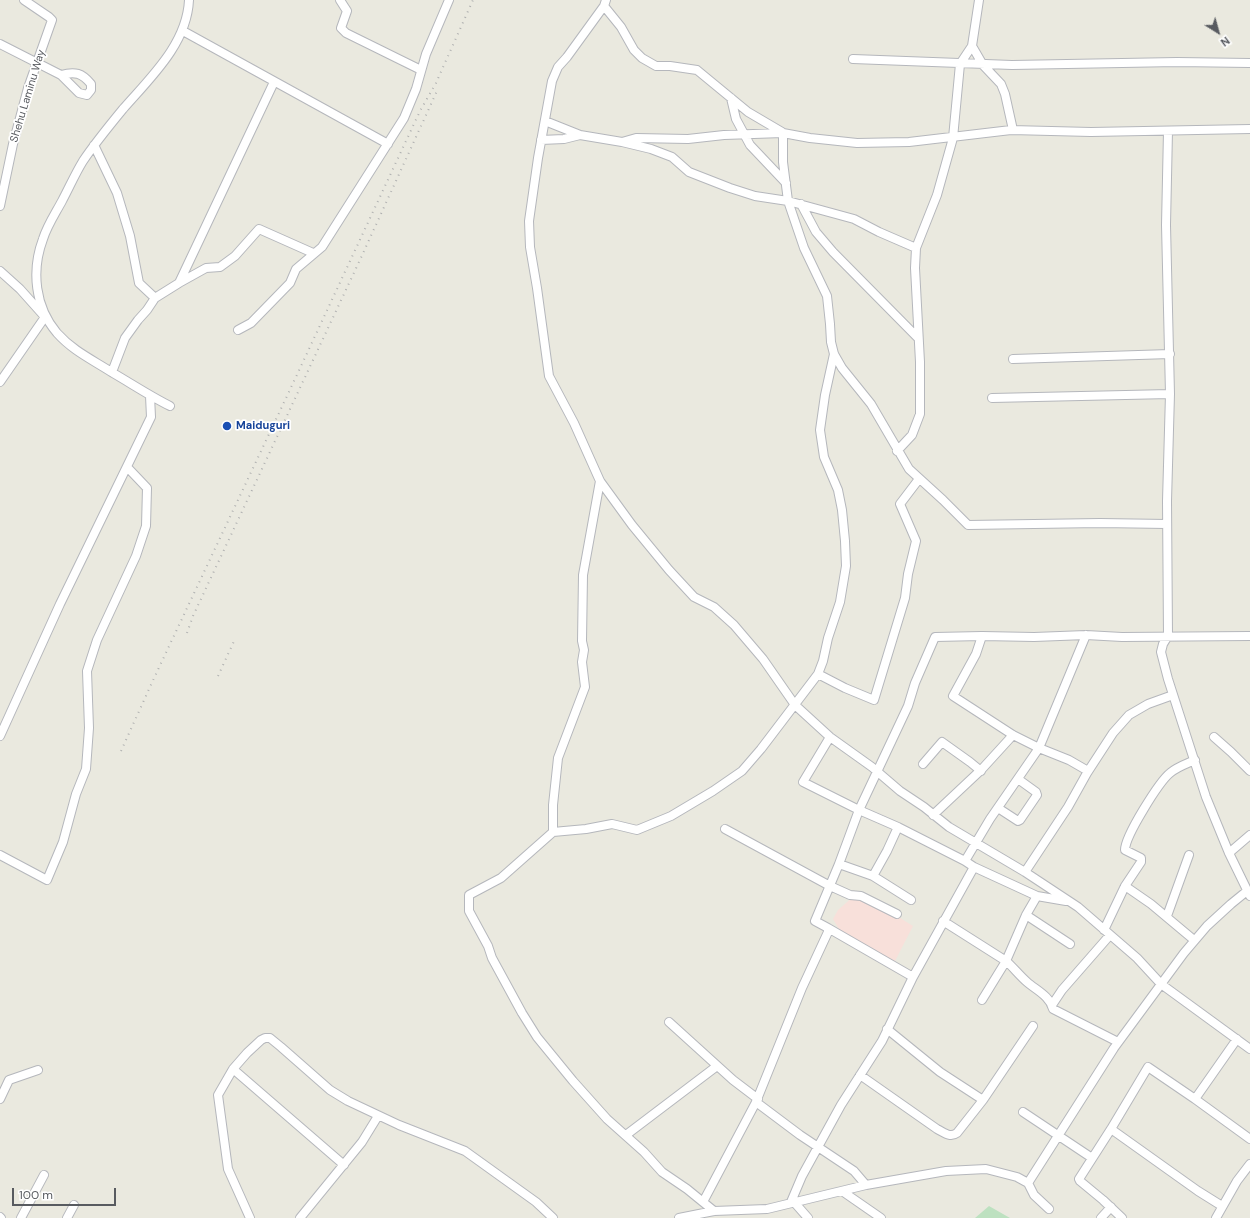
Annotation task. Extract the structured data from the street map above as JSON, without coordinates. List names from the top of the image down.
{
  "streets": {
    "street": ["Shehu Laminu Way"]
  },
  "places": ["Maiduguri"],
  "scale_bar": "100 m",
  "north": "bottom right"
}
